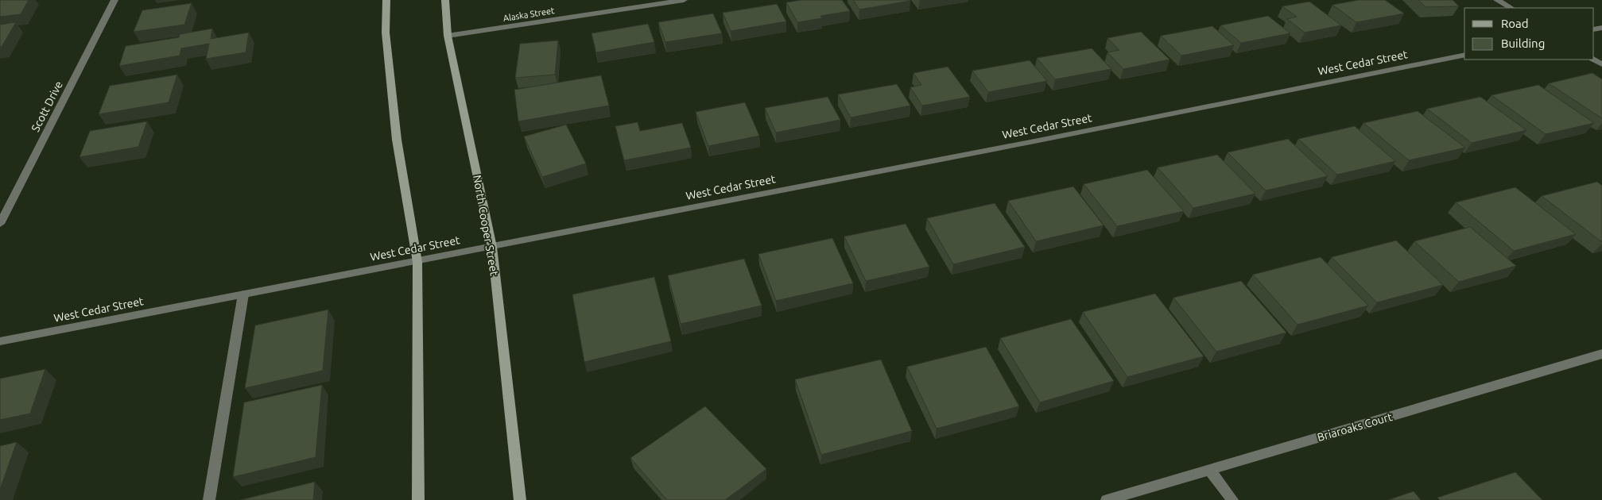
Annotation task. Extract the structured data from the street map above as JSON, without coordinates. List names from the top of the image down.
{
  "streets": {
    "main road": ["North Cooper Street"],
    "street": [
      "Alaska Street",
      "West Cedar Street",
      "Scott Drive",
      "Briaroaks Court"
    ]
  },
  "crossings": [
    ["Alaska Street", "North Cooper Street"],
    ["West Cedar Street", "North Cooper Street"]
  ],
  "legend": ["Road", "Building"]
}
